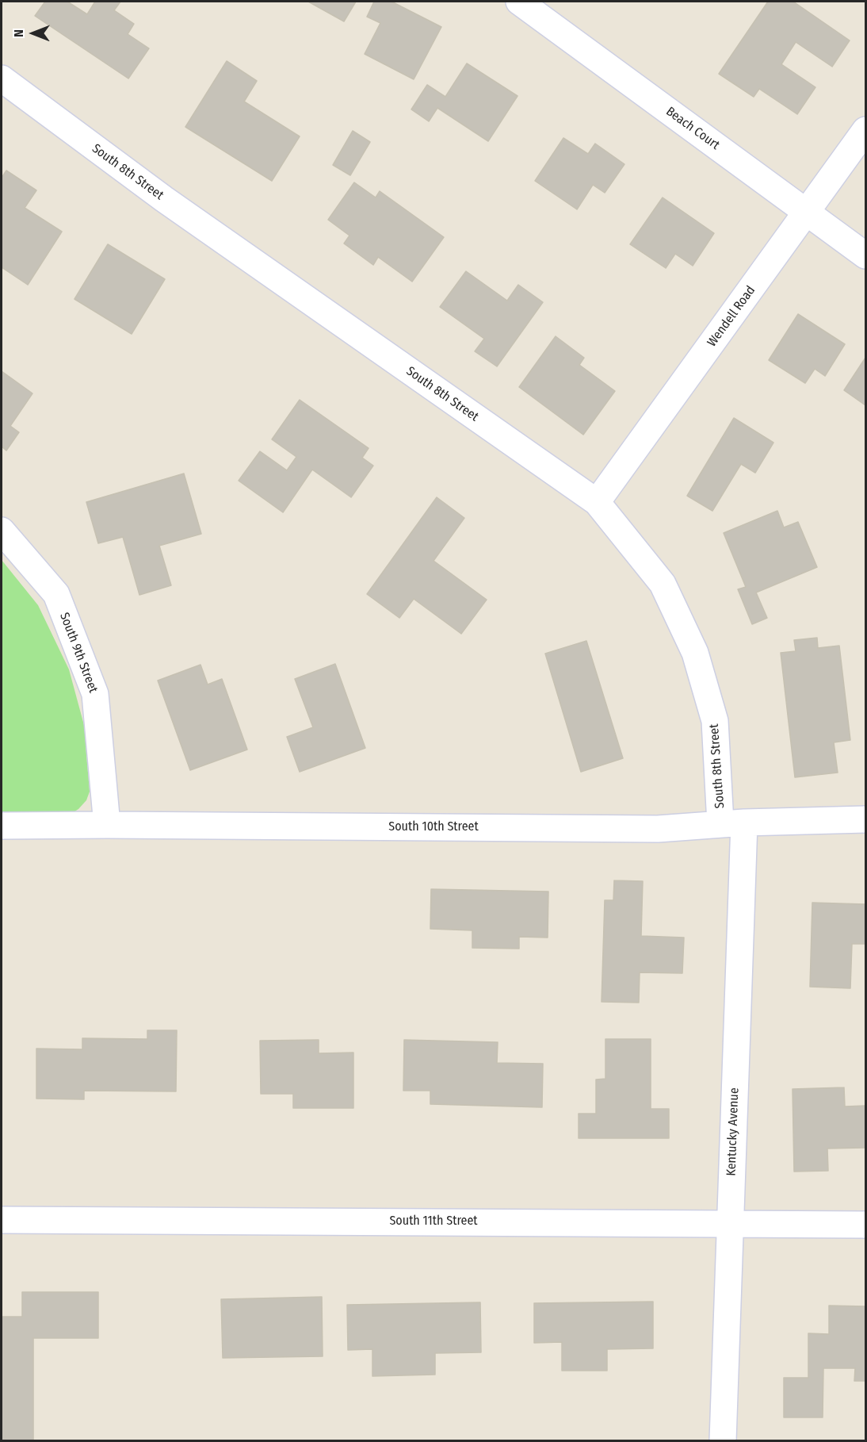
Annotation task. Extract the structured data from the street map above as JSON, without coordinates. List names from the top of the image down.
{
  "streets": {
    "street": [
      "Beach Court",
      "South 8th Street",
      "Wendell Road",
      "South 9th Street",
      "South 10th Street",
      "Kentucky Avenue",
      "South 11th Street"
    ]
  },
  "crossings": [
    ["Beach Court", "Wendell Road"],
    ["South 8th Street", "Wendell Road"],
    ["South 8th Street", "South 10th Street"],
    ["South 8th Street", "Kentucky Avenue"],
    ["South 9th Street", "South 10th Street"],
    ["South 10th Street", "Kentucky Avenue"],
    ["Kentucky Avenue", "South 11th Street"]
  ],
  "north": "left"
}
